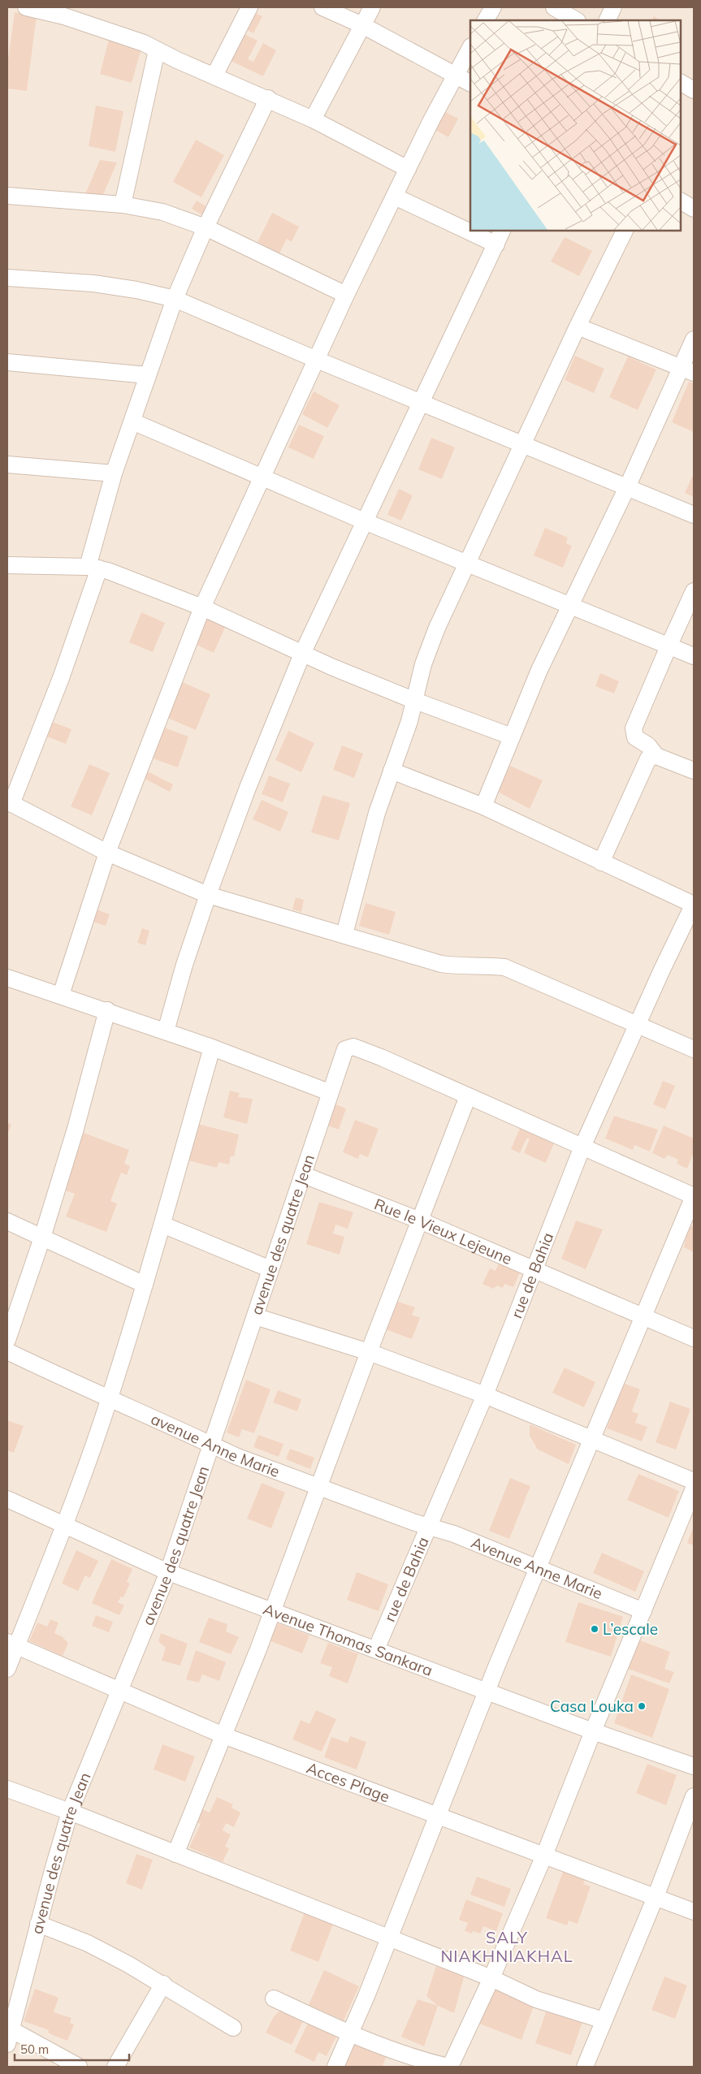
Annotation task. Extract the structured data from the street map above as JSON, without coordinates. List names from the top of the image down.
{
  "streets": {
    "street": [
      "Rue le Vieux Lejeune",
      "avenue des quatre Jean",
      "rue de Bahia",
      "avenue Anne Marie",
      "Avenue Anne Marie",
      "Avenue Thomas Sankara",
      "Acces Plage"
    ]
  },
  "crossings": [
    ["Rue le Vieux Lejeune", "avenue des quatre Jean"],
    ["Rue le Vieux Lejeune", "rue de Bahia"],
    ["avenue des quatre Jean", "avenue Anne Marie"],
    ["avenue des quatre Jean", "Avenue Thomas Sankara"],
    ["avenue des quatre Jean", "Acces Plage"],
    ["rue de Bahia", "avenue Anne Marie"],
    ["rue de Bahia", "Avenue Anne Marie"],
    ["rue de Bahia", "Avenue Thomas Sankara"],
    ["avenue Anne Marie", "Avenue Anne Marie"]
  ],
  "districts": ["SALY NIAKHNIAKHAL"],
  "places": ["L’escale", "Casa Louka"],
  "scale_bar": "50 m"
}
